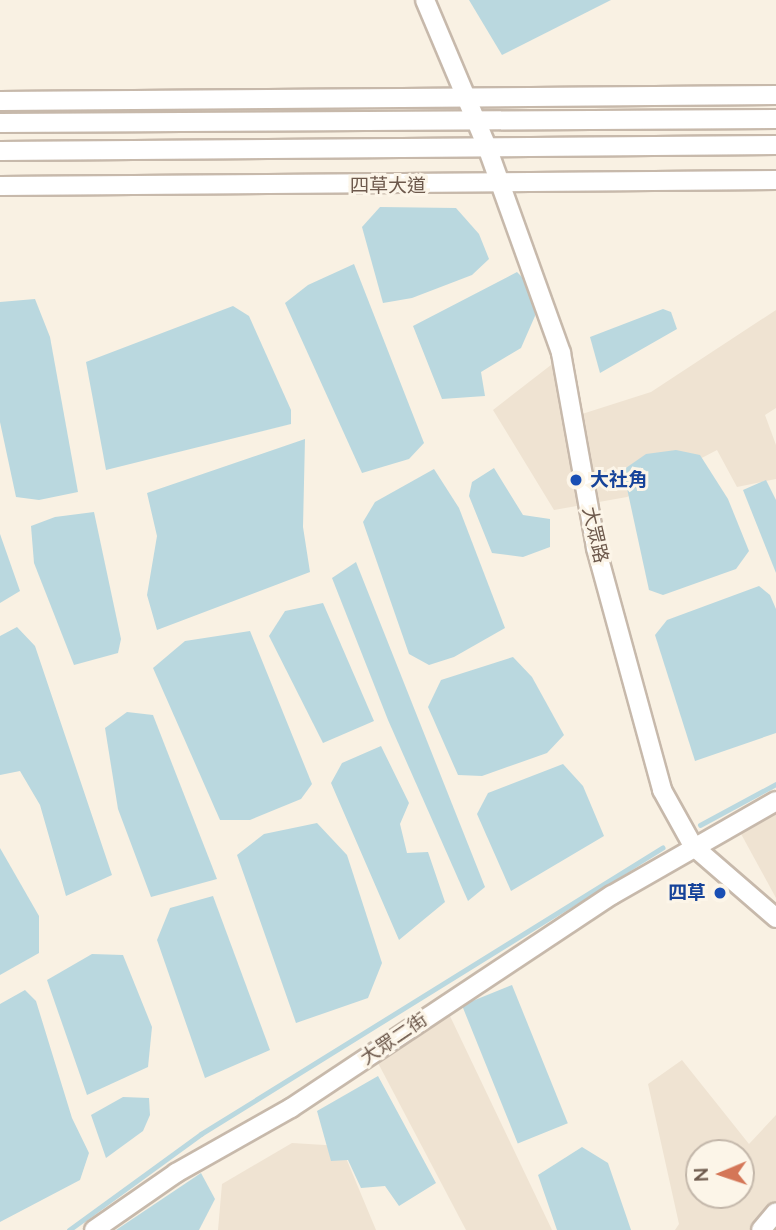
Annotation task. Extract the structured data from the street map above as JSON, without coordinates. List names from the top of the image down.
{
  "streets": {
    "street": ["四草大道", "大眾路", "大眾二街"]
  },
  "crossings": [
    ["四草大道", "大眾路"],
    ["大眾路", "大眾二街"]
  ],
  "places": ["大社角", "四草"],
  "north": "left"
}
